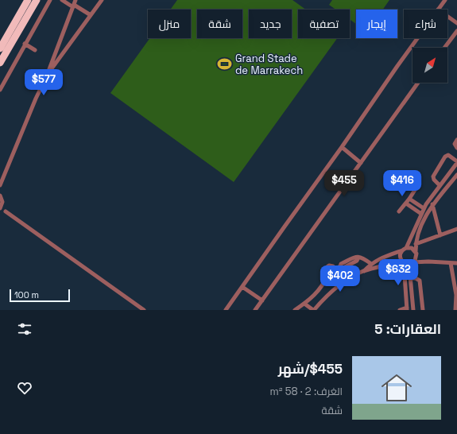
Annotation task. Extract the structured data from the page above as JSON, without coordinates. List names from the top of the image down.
{
  "places": {
    "sports": ["Grand Stade de Marrakech"]
  },
  "scale_bar": "100 m",
  "north": "top right",
  "page": {
    "chip": [
      "شراء",
      "إيجار",
      "تصفية",
      "جديد",
      "شقة",
      "منزل"
    ],
    "price": [
      "$577",
      "$455",
      "$416",
      "$632",
      "$402"
    ],
    "scale": "100 m",
    "heading": "العقارات: 5",
    "list": [
      {
        "name": "$455/شهر",
        "note": "الغرف: 2 · 58 m² · شقة"
      }
    ]
  }
}
